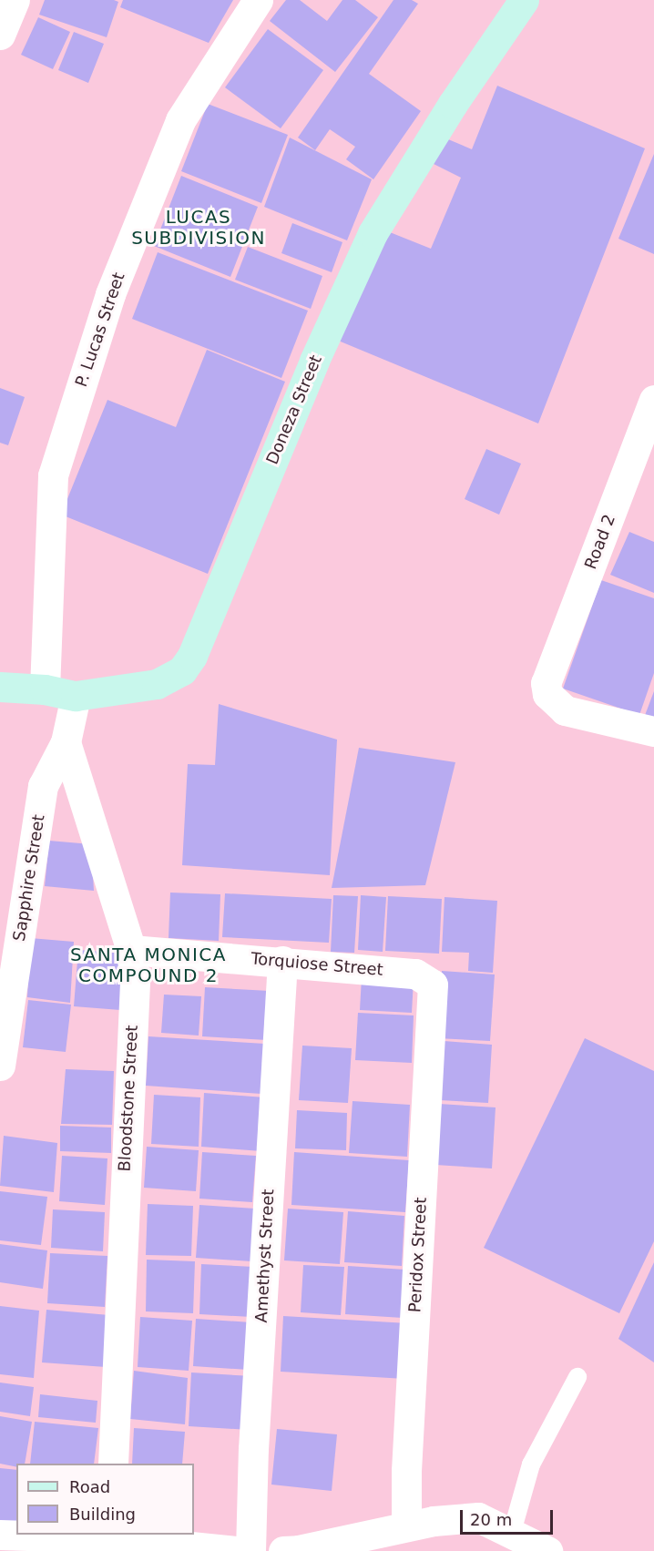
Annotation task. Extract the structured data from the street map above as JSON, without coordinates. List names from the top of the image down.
{
  "streets": {
    "street": [
      "P. Lucas Street",
      "Doneza Street",
      "Road 2",
      "Sapphire Street",
      "Torquiose Street",
      "Bloodstone Street",
      "Peridox Street",
      "Amethyst Street"
    ]
  },
  "crossings": [
    ["P. Lucas Street", "Doneza Street"],
    ["Doneza Street", "Sapphire Street"],
    ["Sapphire Street", "Bloodstone Street"],
    ["Torquiose Street", "Bloodstone Street"],
    ["Torquiose Street", "Peridox Street"],
    ["Torquiose Street", "Amethyst Street"]
  ],
  "districts": ["LUCAS SUBDIVISION", "SANTA MONICA COMPOUND 2"],
  "legend": ["Road", "Building"],
  "scale_bar": "20 m"
}
